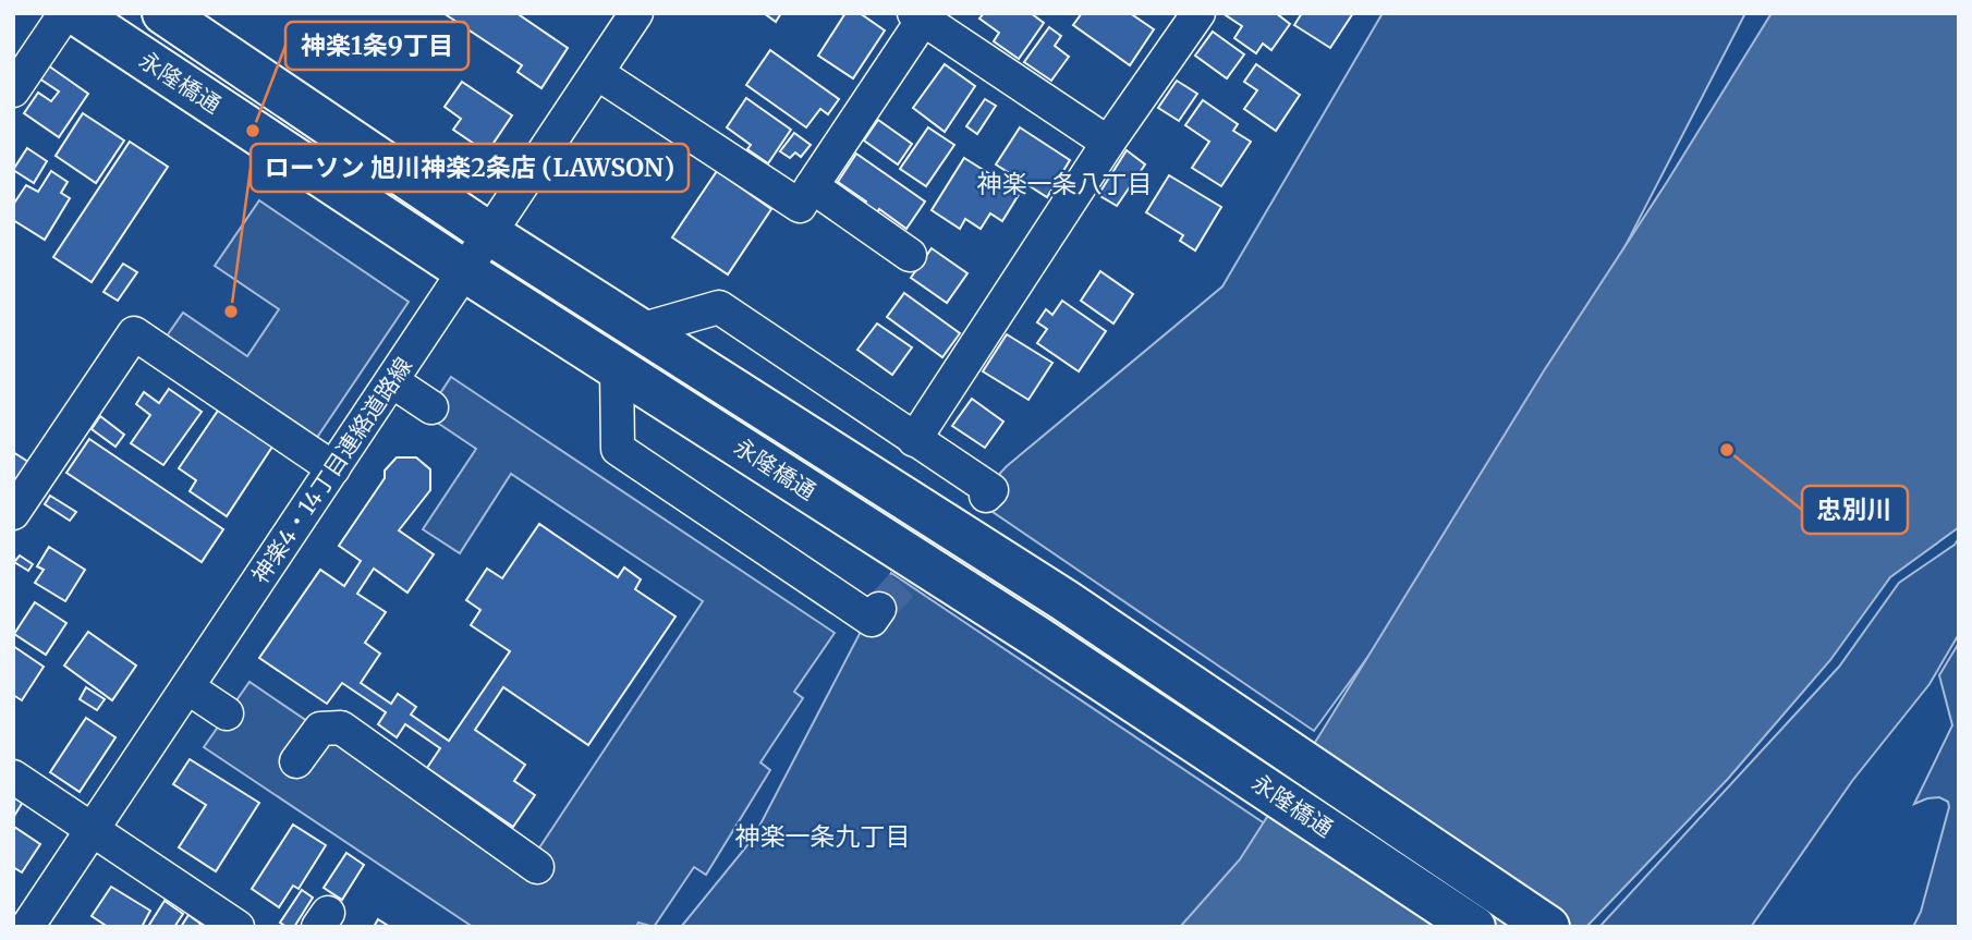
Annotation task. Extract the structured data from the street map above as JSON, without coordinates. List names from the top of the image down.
{
  "streets": {
    "main road": ["永隆橋通"],
    "street": ["神楽4・14丁目連絡道路線"]
  },
  "crossings": [
    ["永隆橋通", "神楽4・14丁目連絡道路線"]
  ],
  "districts": ["神楽一条八丁目", "神楽一条九丁目"],
  "places": ["神楽1条9丁目", "ローソン 旭川神楽2条店 (LAWSON)", "忠別川"]
}
